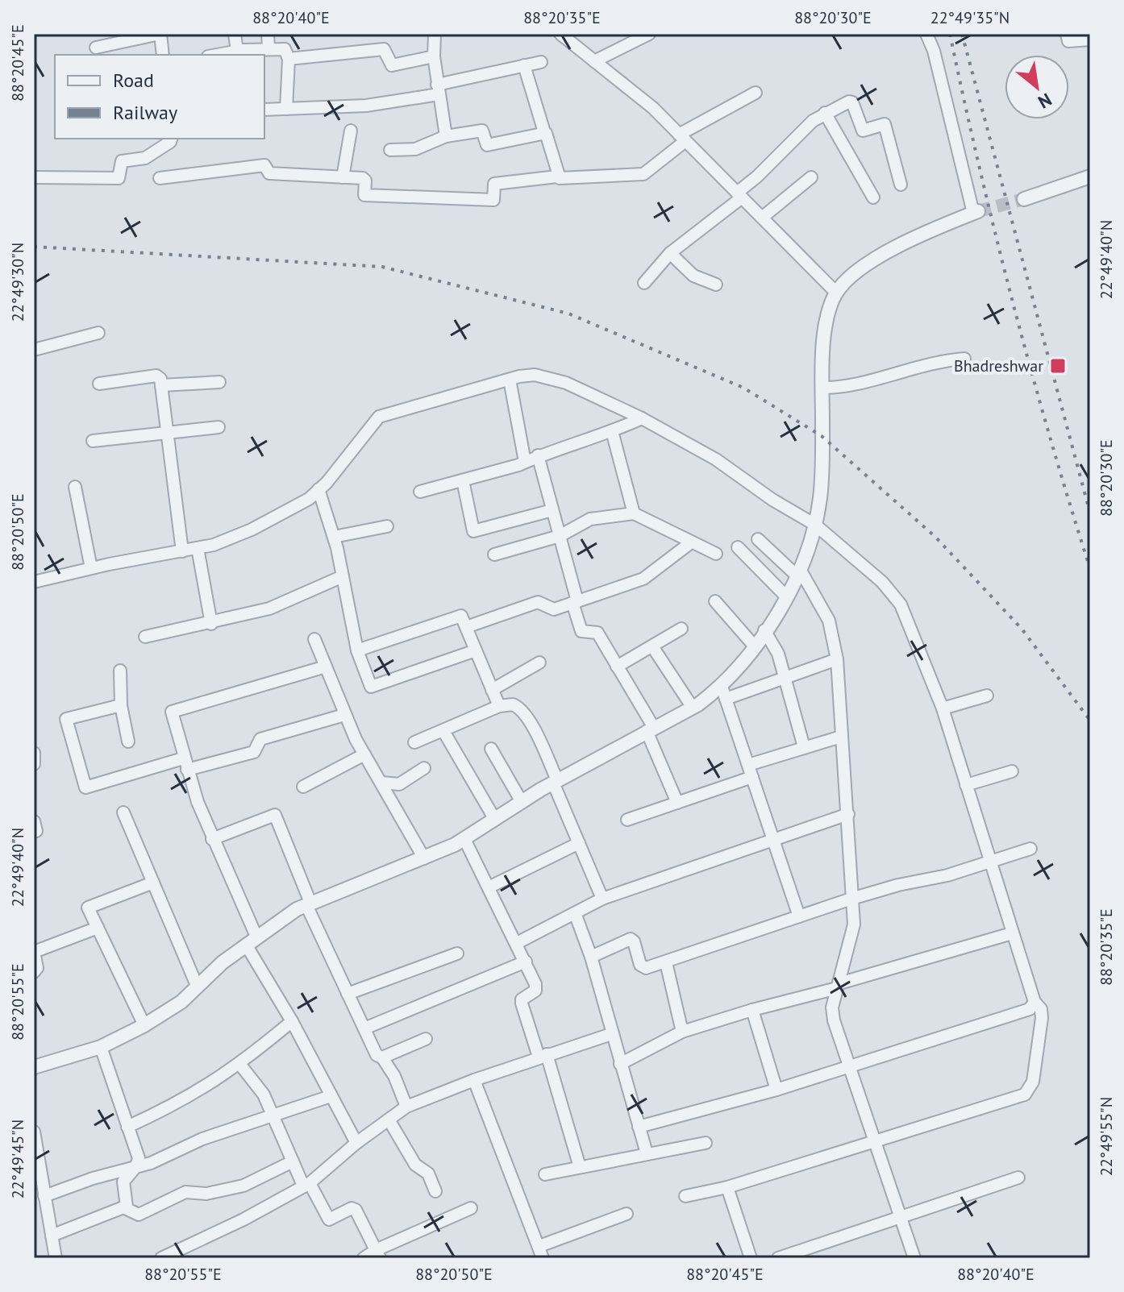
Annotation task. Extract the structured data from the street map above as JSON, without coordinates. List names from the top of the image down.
{
  "places": {
    "transit": ["Bhadreshwar"]
  },
  "legend": ["Road", "Railway"],
  "north": "bottom right",
  "coordinates": [
    "88°20'40\"E",
    "88°20'35\"E",
    "88°20'30\"E",
    "22°49'35\"N",
    "88°20'45\"E",
    "22°49'40\"N",
    "22°49'30\"N",
    "88°20'50\"E",
    "88°20'55\"E",
    "22°49'55\"N",
    "22°49'45\"N"
  ]
}
